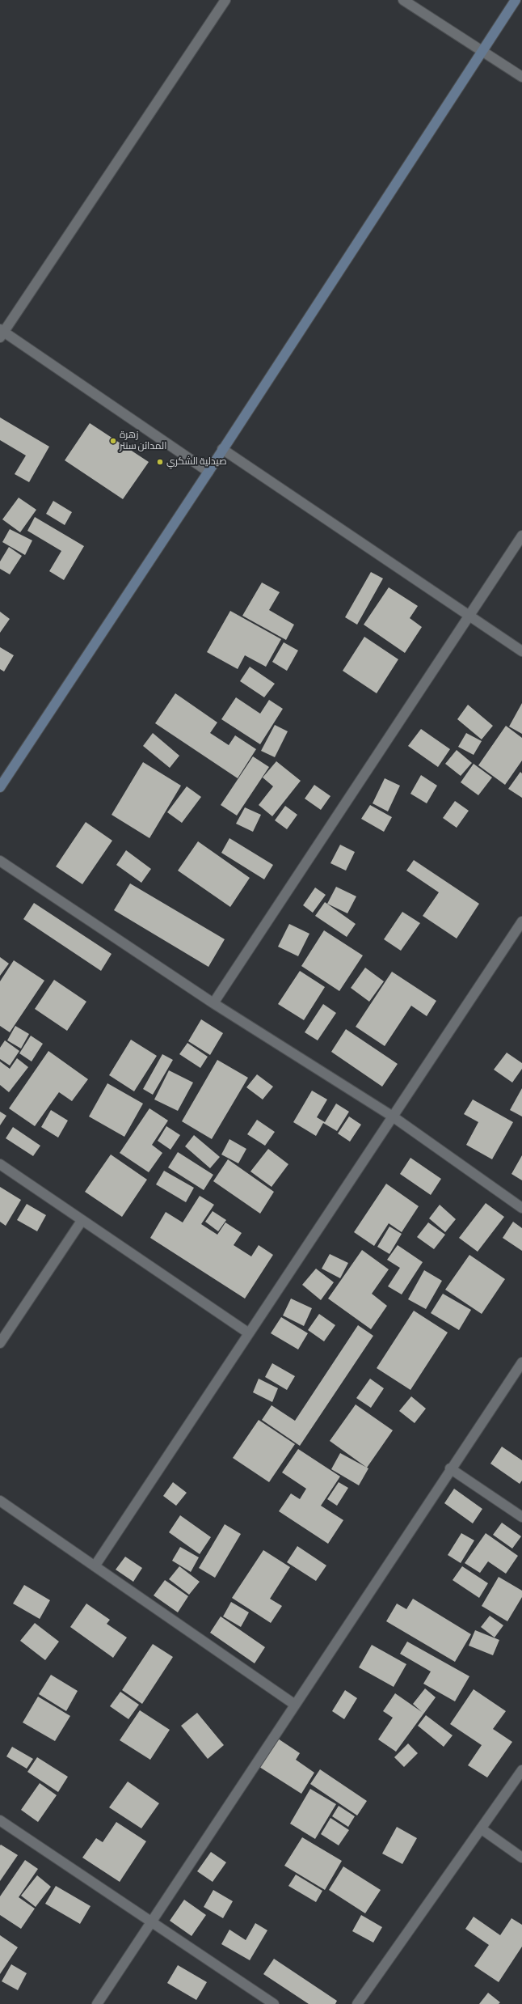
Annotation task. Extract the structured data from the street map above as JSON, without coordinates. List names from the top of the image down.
{
  "places": ["زهرة المدائن سنتر", "صيدلية الشكري"]
}
